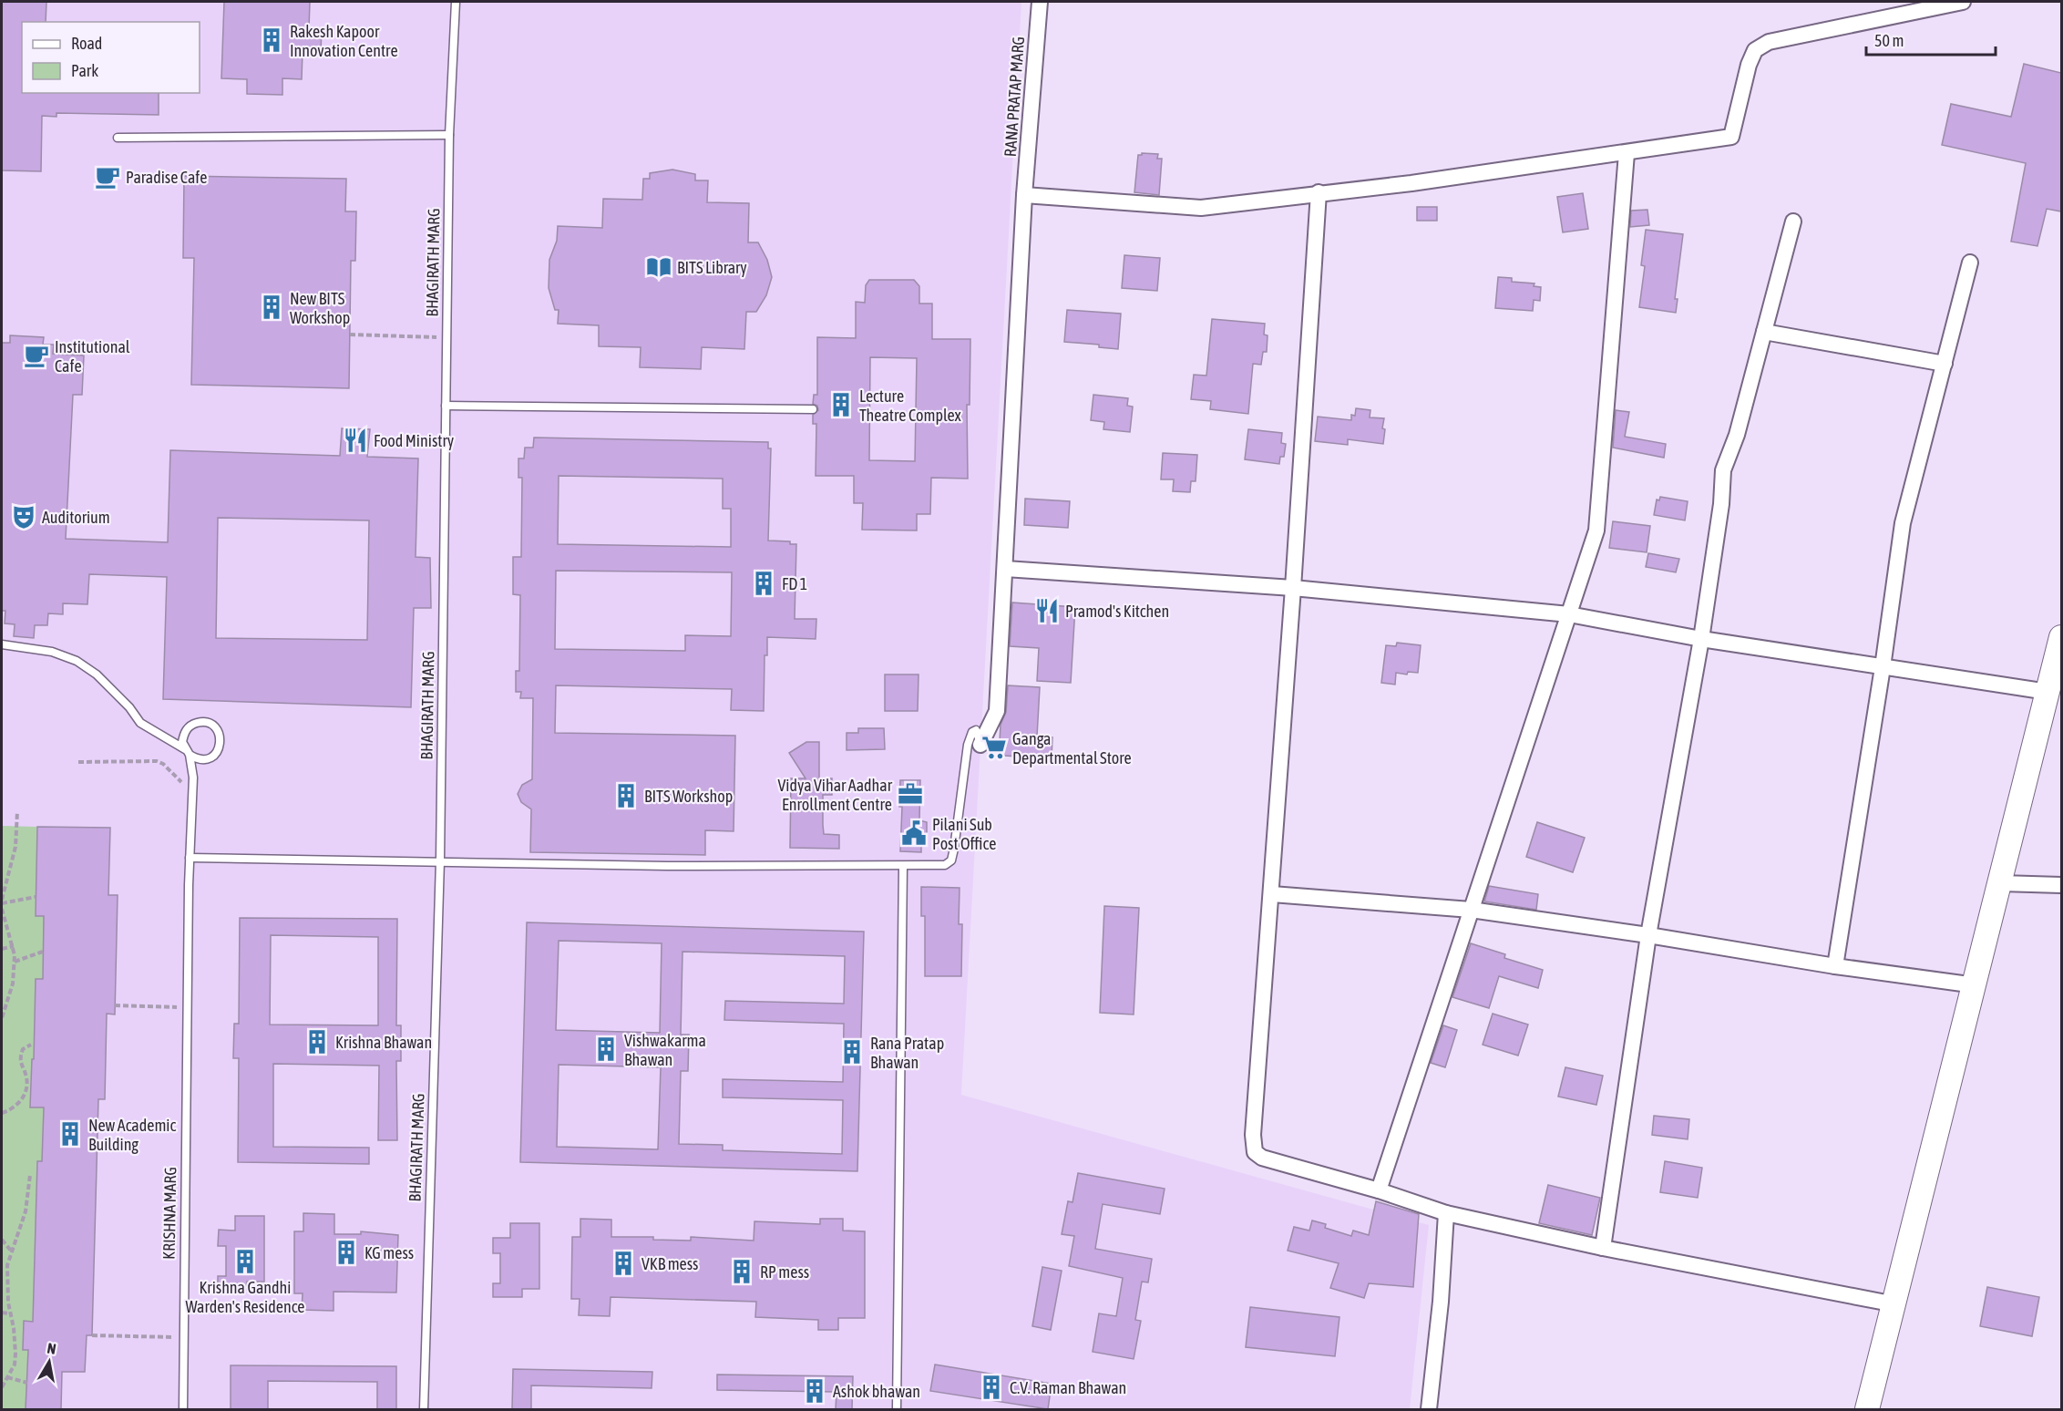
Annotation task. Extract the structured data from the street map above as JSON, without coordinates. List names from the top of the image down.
{
  "streets": {
    "street": ["RANA PRATAP MARG"],
    "lane": ["BHAGIRATH MARG", "KRISHNA MARG"]
  },
  "places": {
    "building": [
      "Rakesh Kapoor Innovation Centre",
      "New BITS Workshop",
      "Lecture Theatre Complex",
      "FD 1",
      "BITS Workshop",
      "Krishna Bhawan",
      "Vishwakarma Bhawan",
      "Rana Pratap Bhawan",
      "New Academic Building",
      "KG mess",
      "Krishna Gandhi Warden's Residence",
      "VKB mess",
      "RP mess",
      "C.V. Raman Bhawan",
      "Ashok bhawan"
    ],
    "cafe": ["Paradise Cafe", "Institutional Cafe"],
    "library": ["BITS Library"],
    "restaurant": ["Food Ministry", "Pramod's Kitchen"],
    "theatre": ["Auditorium"],
    "supermarket": ["Ganga Departmental Store"],
    "office": ["Vidya Vihar Aadhar Enrollment Centre"],
    "public building": ["Pilani Sub Post Office"]
  },
  "legend": ["Road", "Park"],
  "scale_bar": "50 m",
  "north": "top"
}
